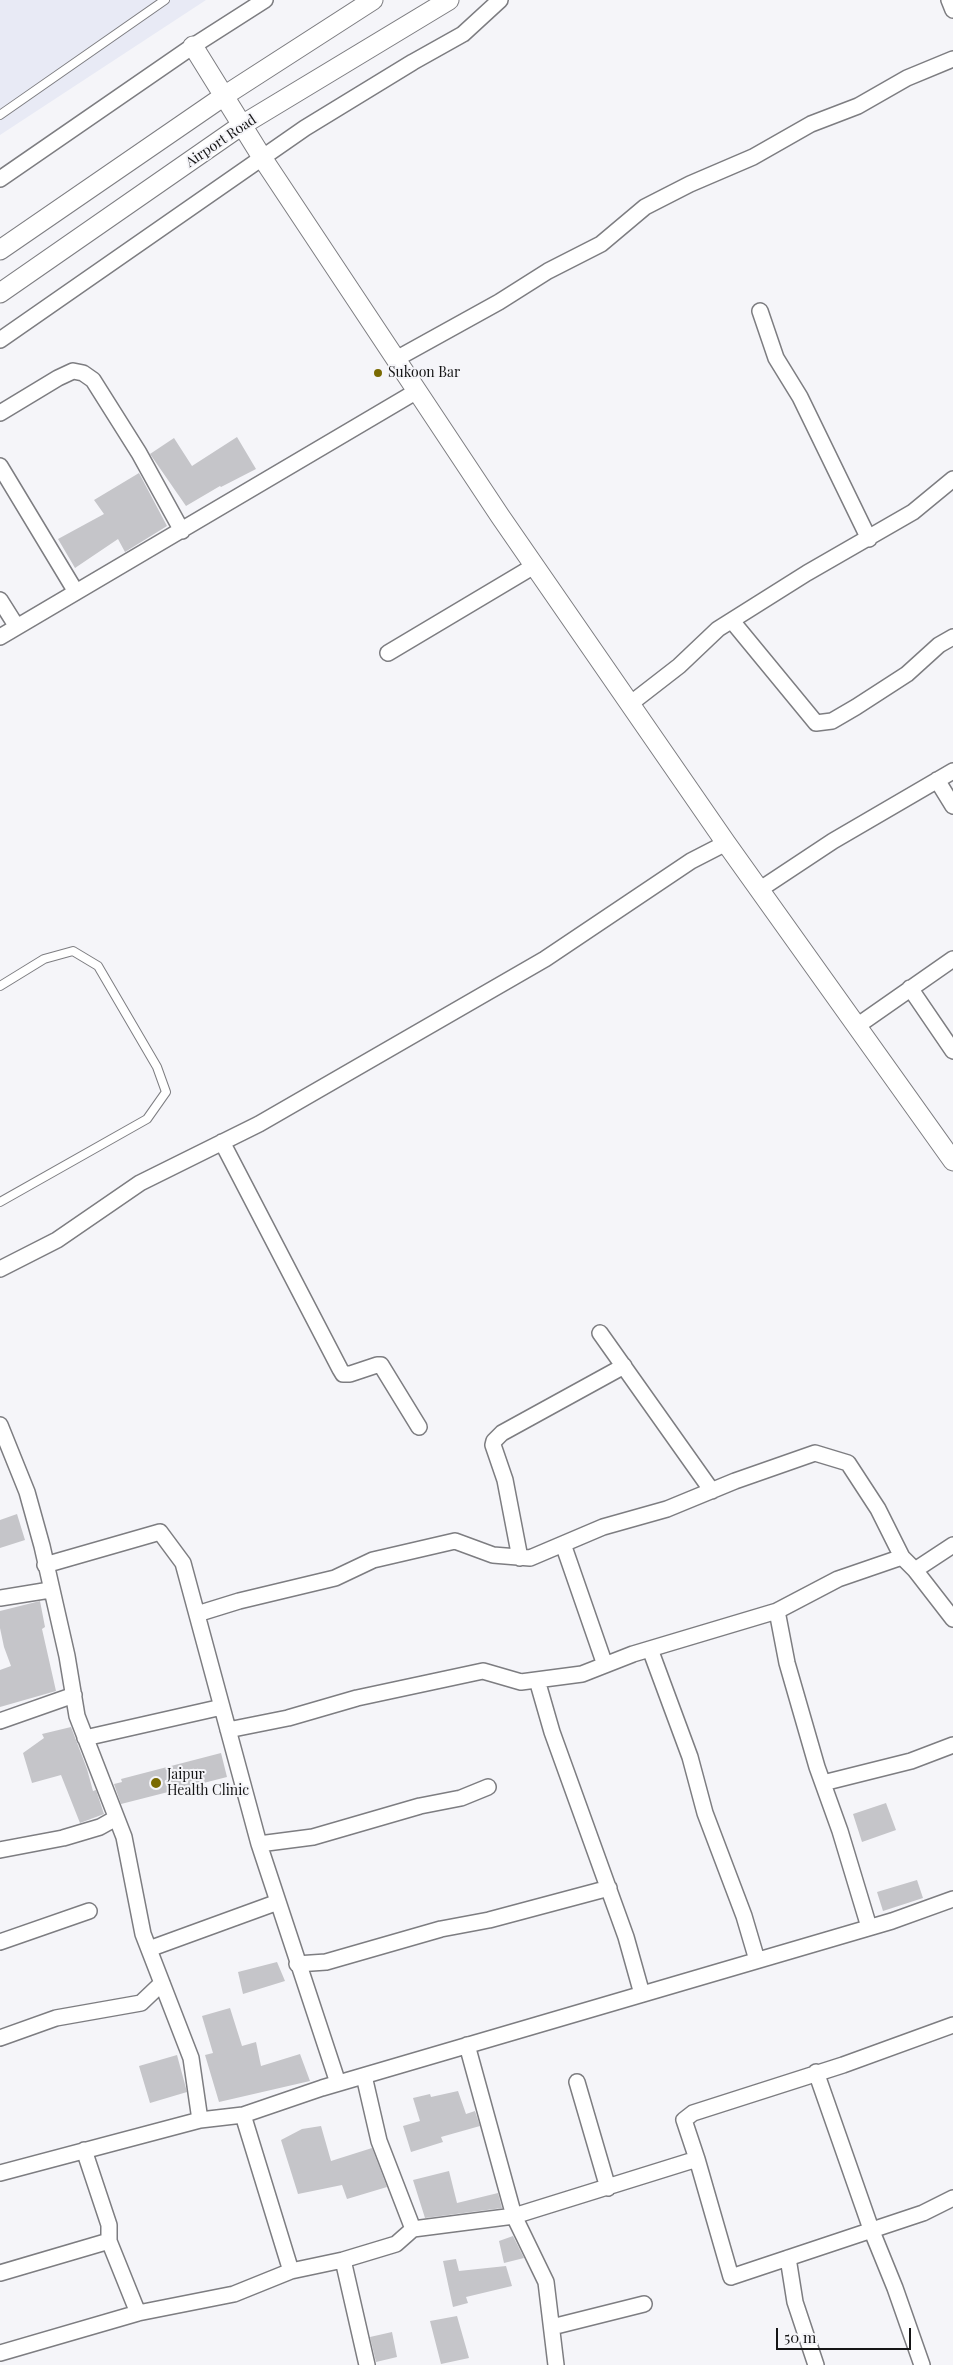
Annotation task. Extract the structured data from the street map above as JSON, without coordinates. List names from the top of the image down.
{
  "streets": {
    "street": ["Airport Road"]
  },
  "places": ["Sukoon Bar", "Jaipur Health Clinic"],
  "scale_bar": "50 m"
}
